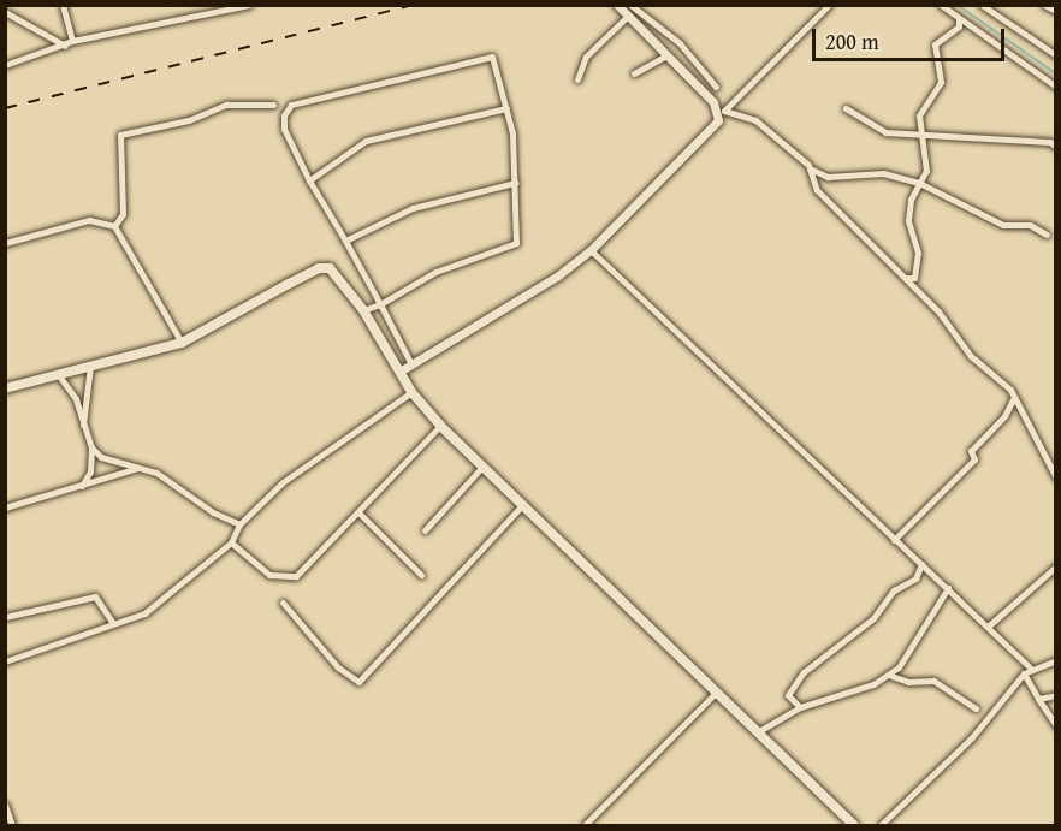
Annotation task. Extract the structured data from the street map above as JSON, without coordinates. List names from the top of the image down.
{
  "scale_bar": "200 m"
}
